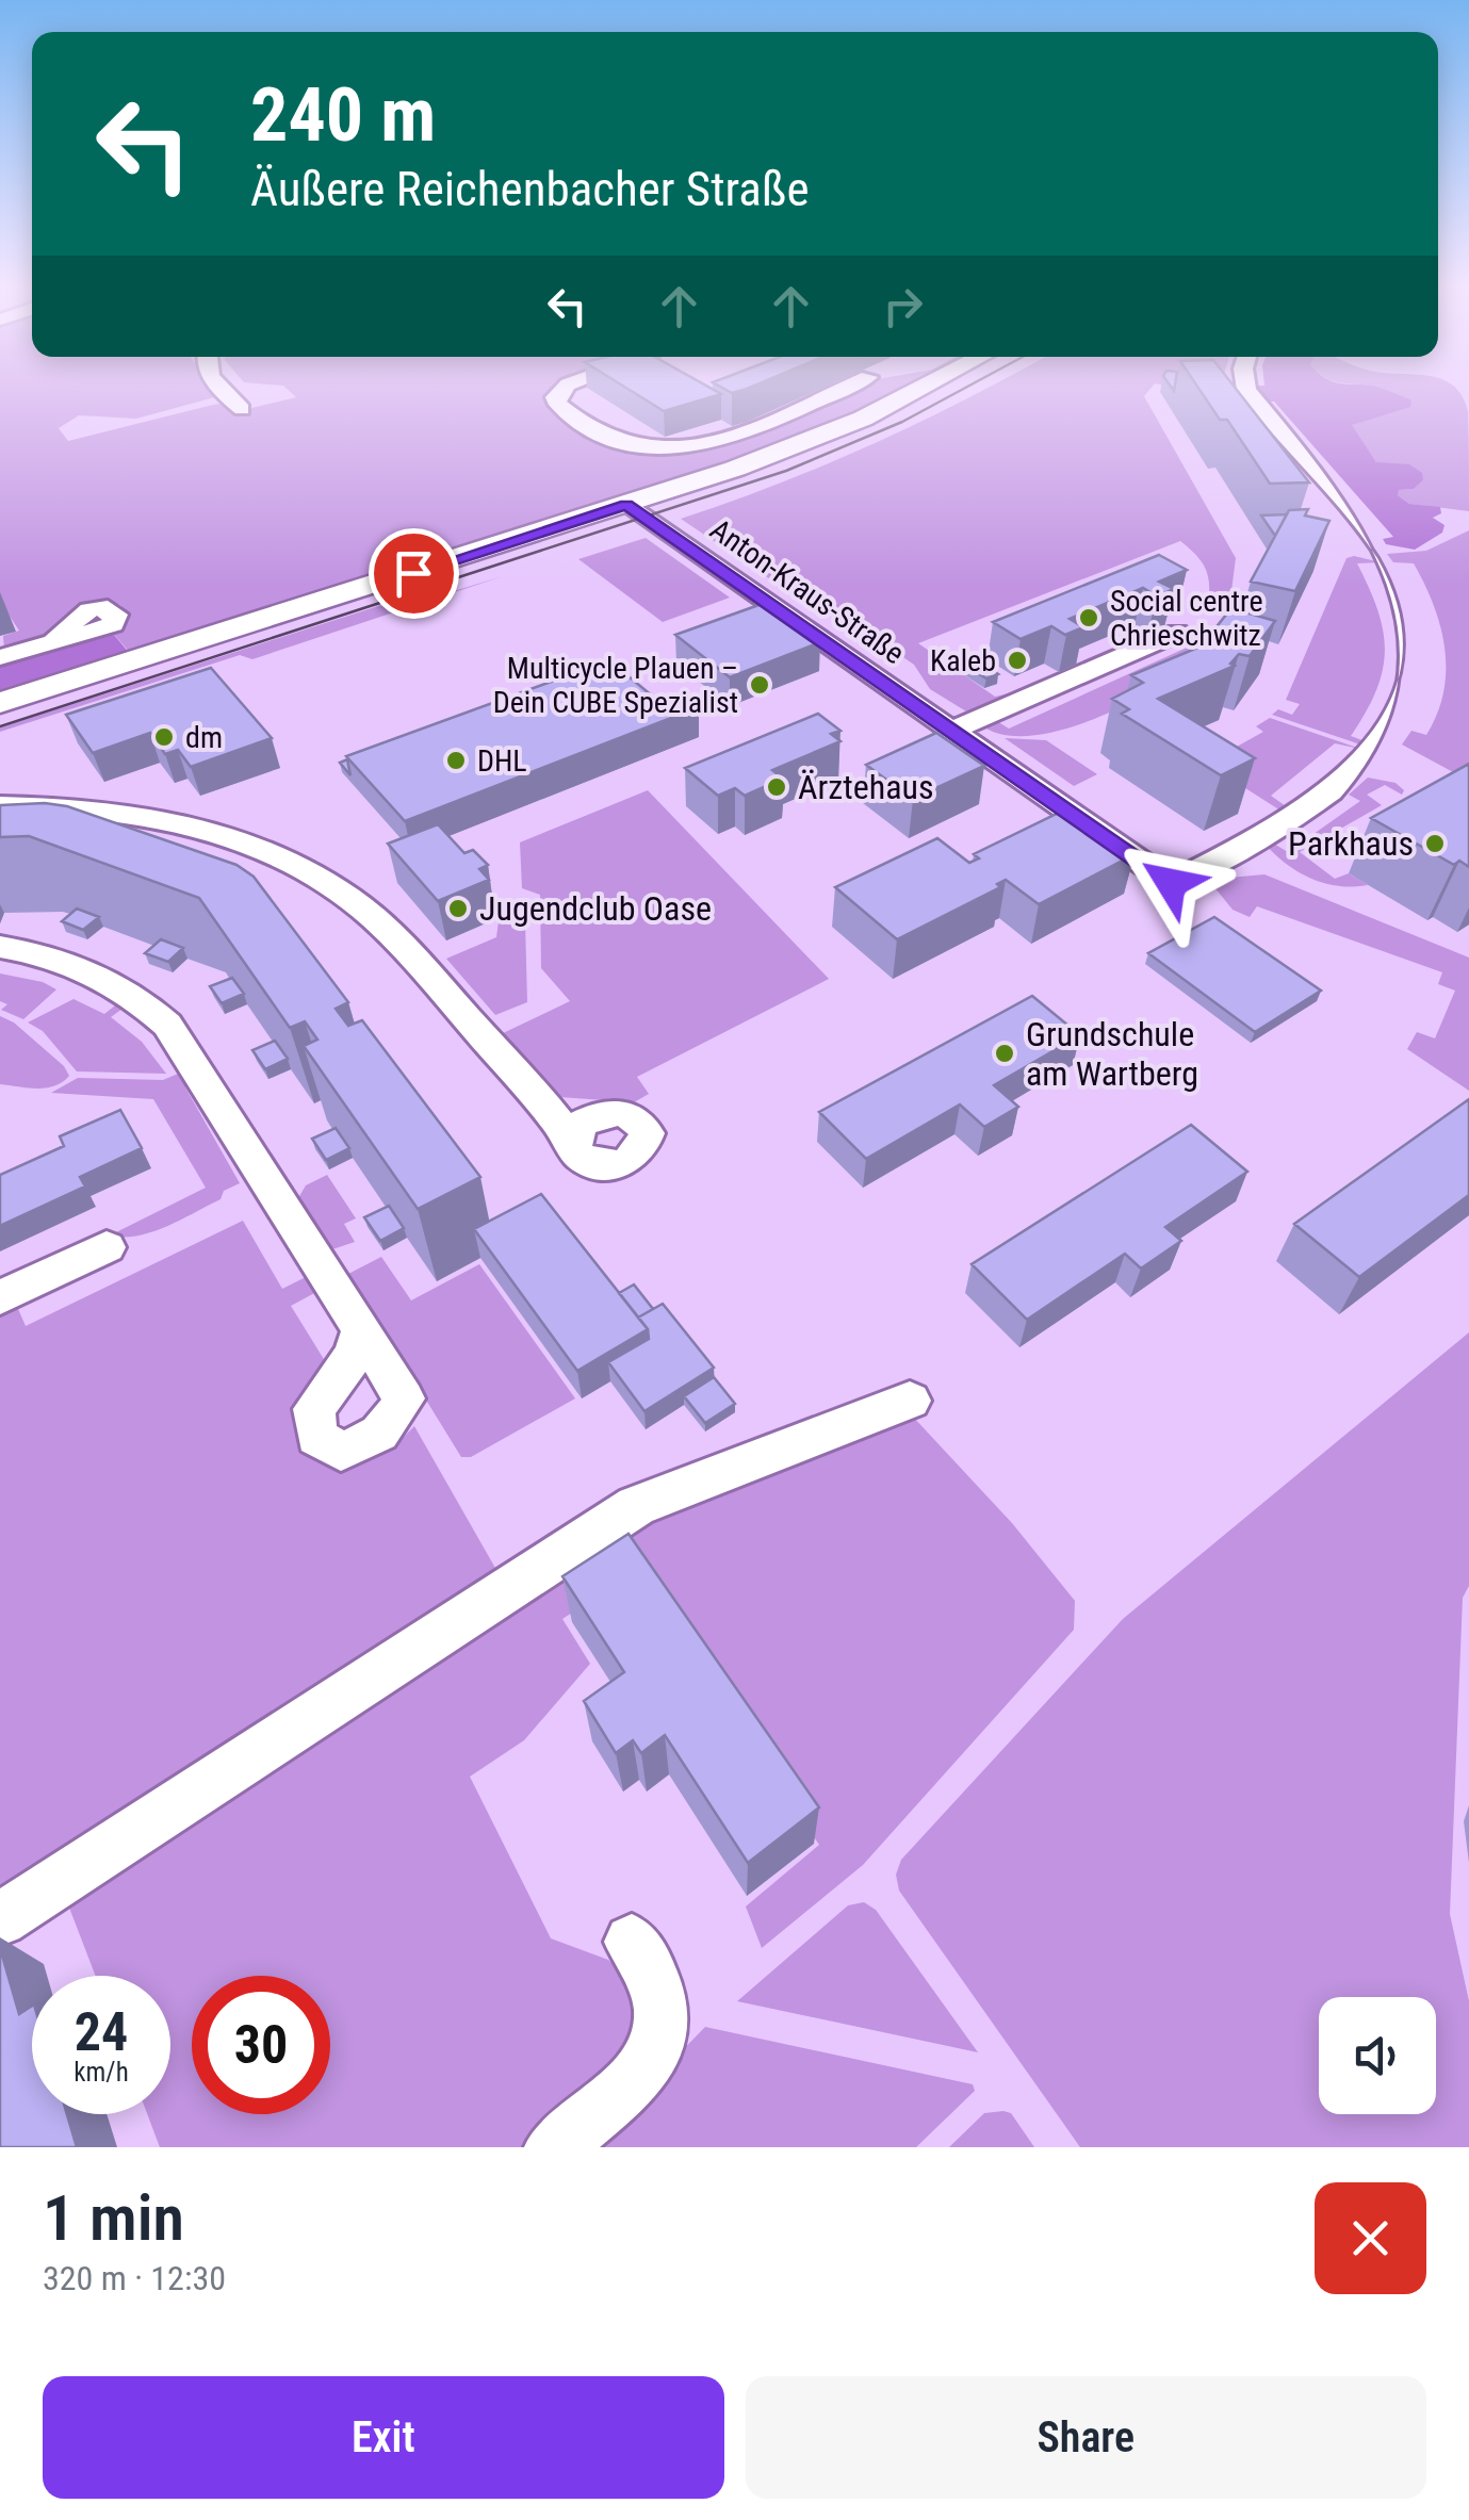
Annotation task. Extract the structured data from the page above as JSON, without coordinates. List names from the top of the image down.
{
  "streets": {
    "street": ["Anton-Kraus-Straße"]
  },
  "places": [
    "Social centre Chrieschwitz",
    "Kaleb",
    "Multicycle Plauen – Dein CUBE Spezialist",
    "dm",
    "DHL",
    "Ärztehaus",
    "Parkhaus",
    "Jugendclub Oase",
    "Grundschule am Wartberg"
  ],
  "page": {
    "turn": ["240 m", "Äußere Reichenbacher Straße"],
    "speed": "24 km/h",
    "limit": "30",
    "heading": ["1 min", "320 m · 12:30"],
    "buttons": ["Exit", "Share"]
  }
}
